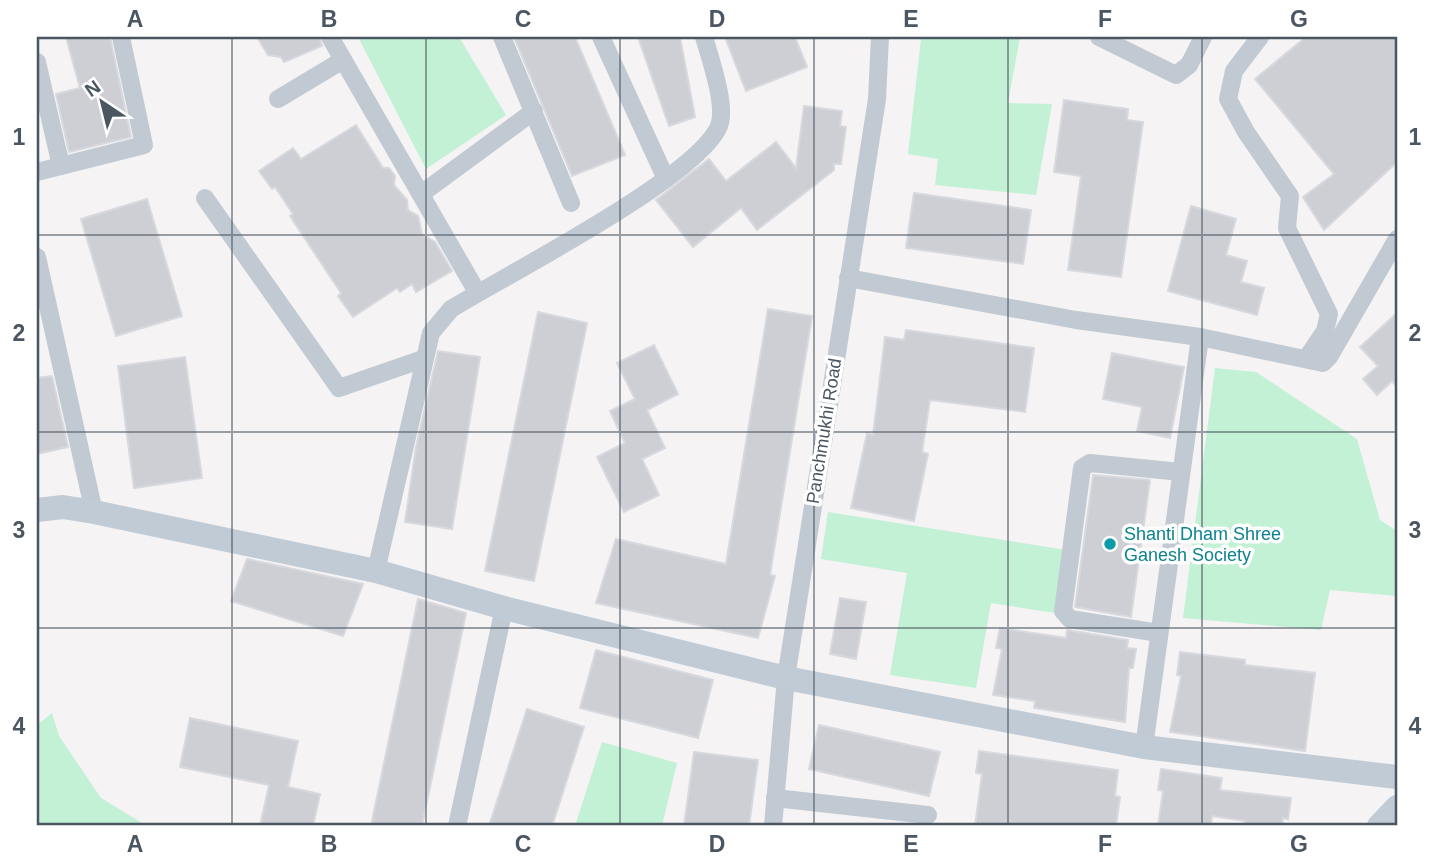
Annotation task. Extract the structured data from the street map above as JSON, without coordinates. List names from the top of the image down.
{
  "streets": {
    "street": ["Panchmukhi Road"]
  },
  "places": ["Shanti Dham Shree Ganesh Society"],
  "north": "top left",
  "grid": {
    "columns": [
      "A",
      "B",
      "C",
      "D",
      "E",
      "F",
      "G"
    ],
    "rows": [
      "1",
      "2",
      "3",
      "4"
    ]
  }
}
